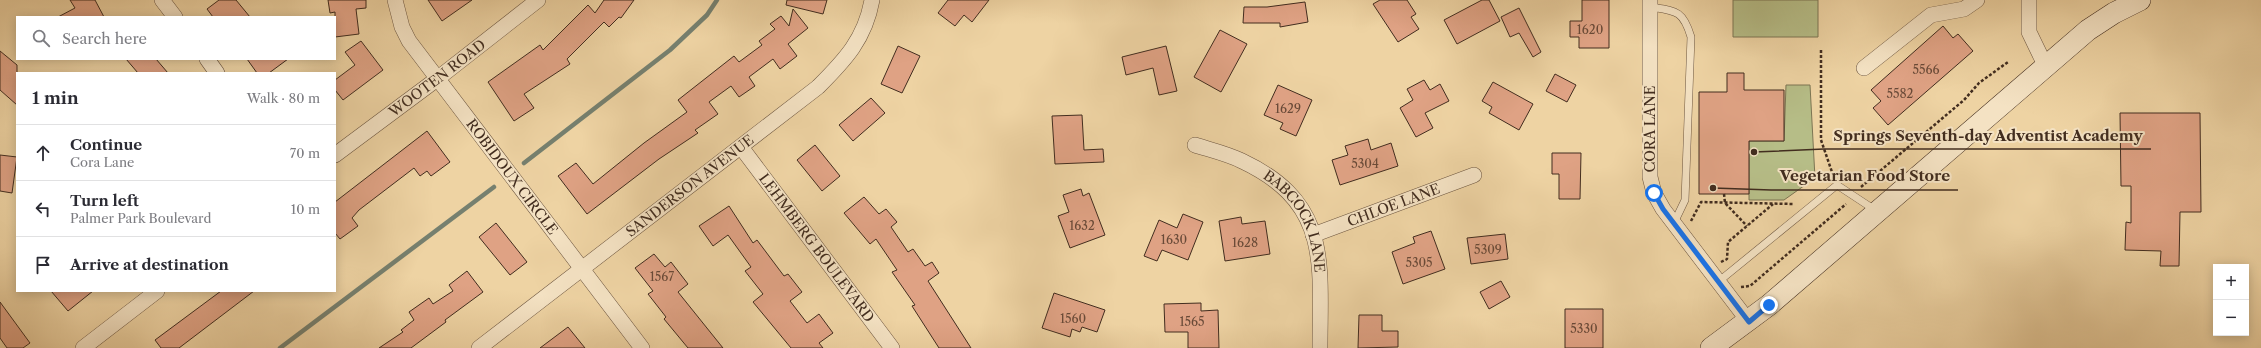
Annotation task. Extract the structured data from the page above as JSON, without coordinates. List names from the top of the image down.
{
  "streets": {
    "street": [
      "WOOTEN ROAD",
      "CORA LANE",
      "ROBIDOUX CIRCLE",
      "SANDERSON AVENUE",
      "CHLOE LANE",
      "BABCOCK LANE",
      "LEHMBERG BOULEVARD"
    ]
  },
  "crossings": [
    ["WOOTEN ROAD", "ROBIDOUX CIRCLE"],
    ["ROBIDOUX CIRCLE", "SANDERSON AVENUE"],
    ["SANDERSON AVENUE", "LEHMBERG BOULEVARD"],
    ["CHLOE LANE", "BABCOCK LANE"]
  ],
  "places": ["Springs Seventh-day Adventist Academy", "Vegetarian Food Store"],
  "house_numbers": [
    "1620",
    "5566",
    "5582",
    "1629",
    "5304",
    "1632",
    "1630",
    "1628",
    "5309",
    "5305",
    "1567",
    "1560",
    "1565",
    "5330"
  ],
  "page": {
    "search": "Search here",
    "heading": ["1 min", "Walk · 80 m"],
    "list": [
      ["Continue", "Cora Lane", "70 m"],
      ["Turn left", "Palmer Park Boulevard", "10 m"],
      "Arrive at destination"
    ],
    "map_buttons": ["+", "−"]
  }
}
